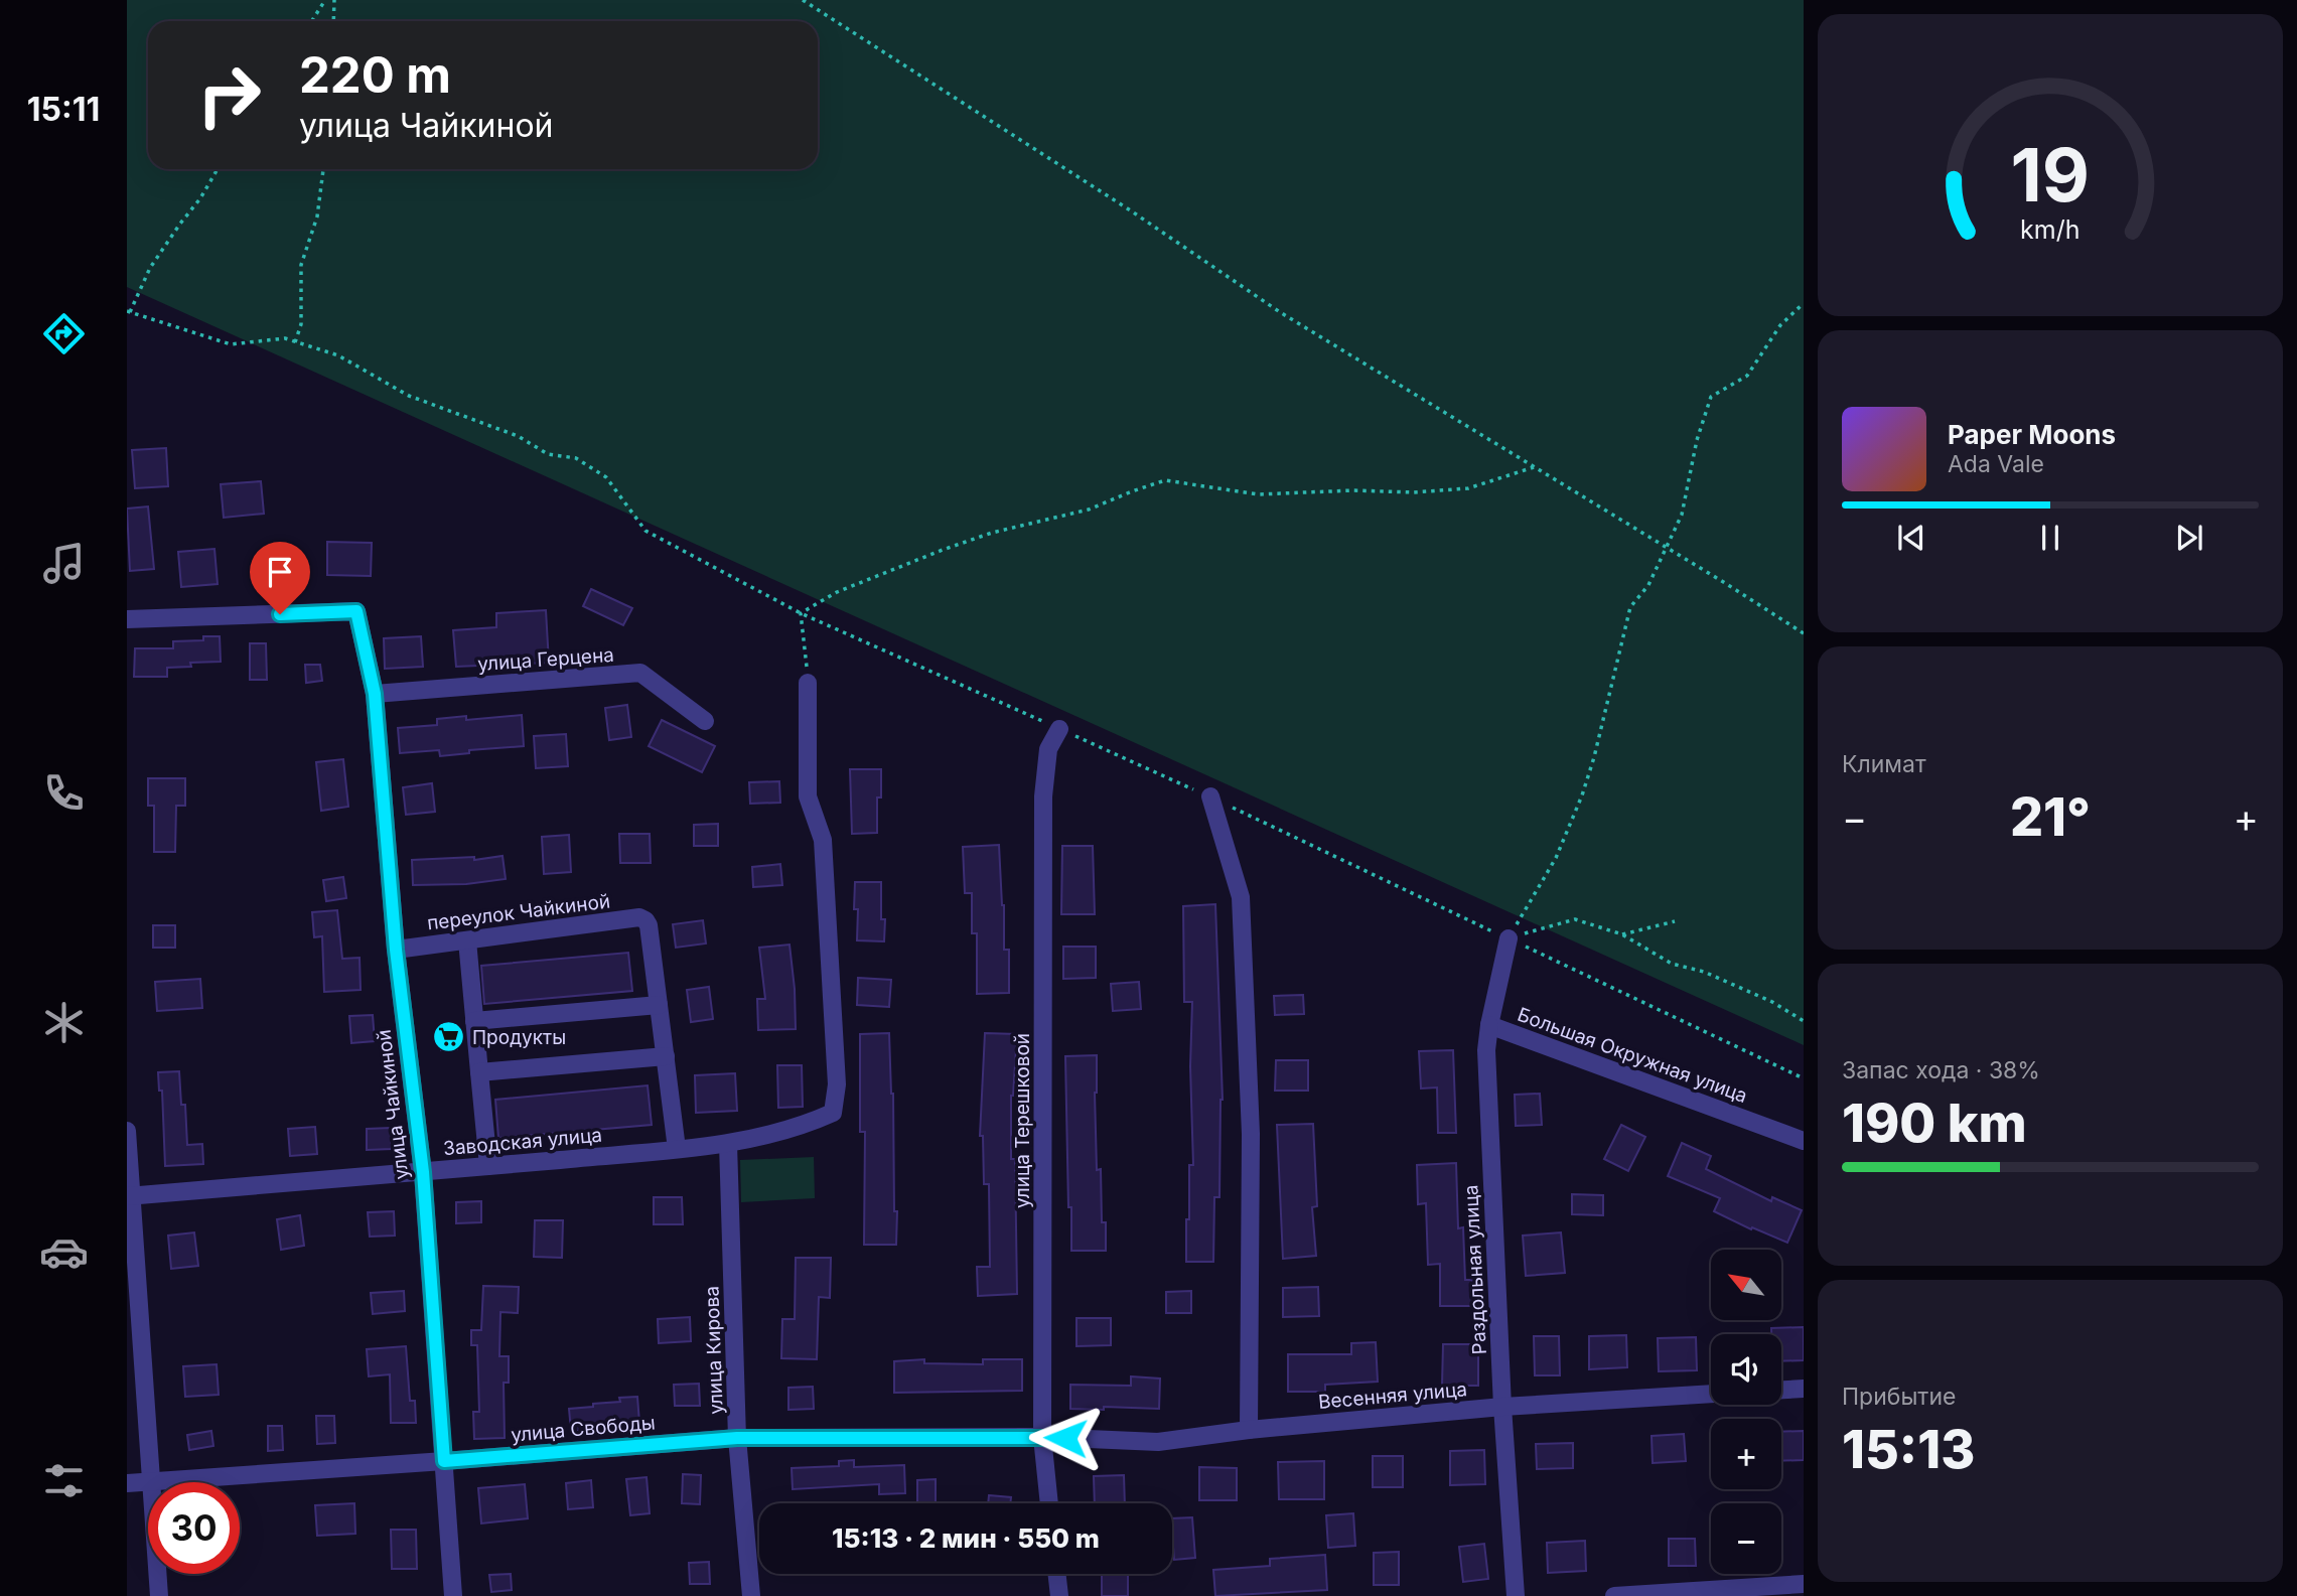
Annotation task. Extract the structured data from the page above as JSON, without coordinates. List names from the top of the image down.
{
  "streets": {
    "street": [
      "улица Герцена",
      "переулок Чайкиной",
      "Большая Окружная улица",
      "улица Чайкиной",
      "улица Терешковой",
      "Заводская улица",
      "Раздольная улица",
      "улица Кирова",
      "Весенняя улица",
      "улица Свободы"
    ]
  },
  "crossings": [
    ["улица Герцена", "улица Чайкиной"],
    ["переулок Чайкиной", "улица Чайкиной"],
    ["Большая Окружная улица", "Раздольная улица"],
    ["улица Чайкиной", "Заводская улица"],
    ["улица Чайкиной", "улица Свободы"],
    ["улица Терешковой", "Весенняя улица"],
    ["улица Терешковой", "улица Свободы"],
    ["Заводская улица", "улица Кирова"],
    ["Раздольная улица", "Весенняя улица"],
    ["улица Кирова", "улица Свободы"],
    ["Весенняя улица", "улица Свободы"]
  ],
  "places": {
    "supermarket": ["Продукты"]
  },
  "north": "top left",
  "page": {
    "tabs": "15:11",
    "turn": ["220 m", "улица Чайкиной"],
    "song": ["Paper Moons", "Ada Vale"],
    "tile": [
      "Климат",
      ["Запас хода · 38%", "190 km"],
      ["Прибытие", "15:13"]
    ],
    "heat": ["−", "21°", "+"],
    "map_buttons": ["+", "−"],
    "limit": "30",
    "trip": "15:13 · 2 мин · 550 m",
    "gauge": ["19", "km/h"]
  }
}
